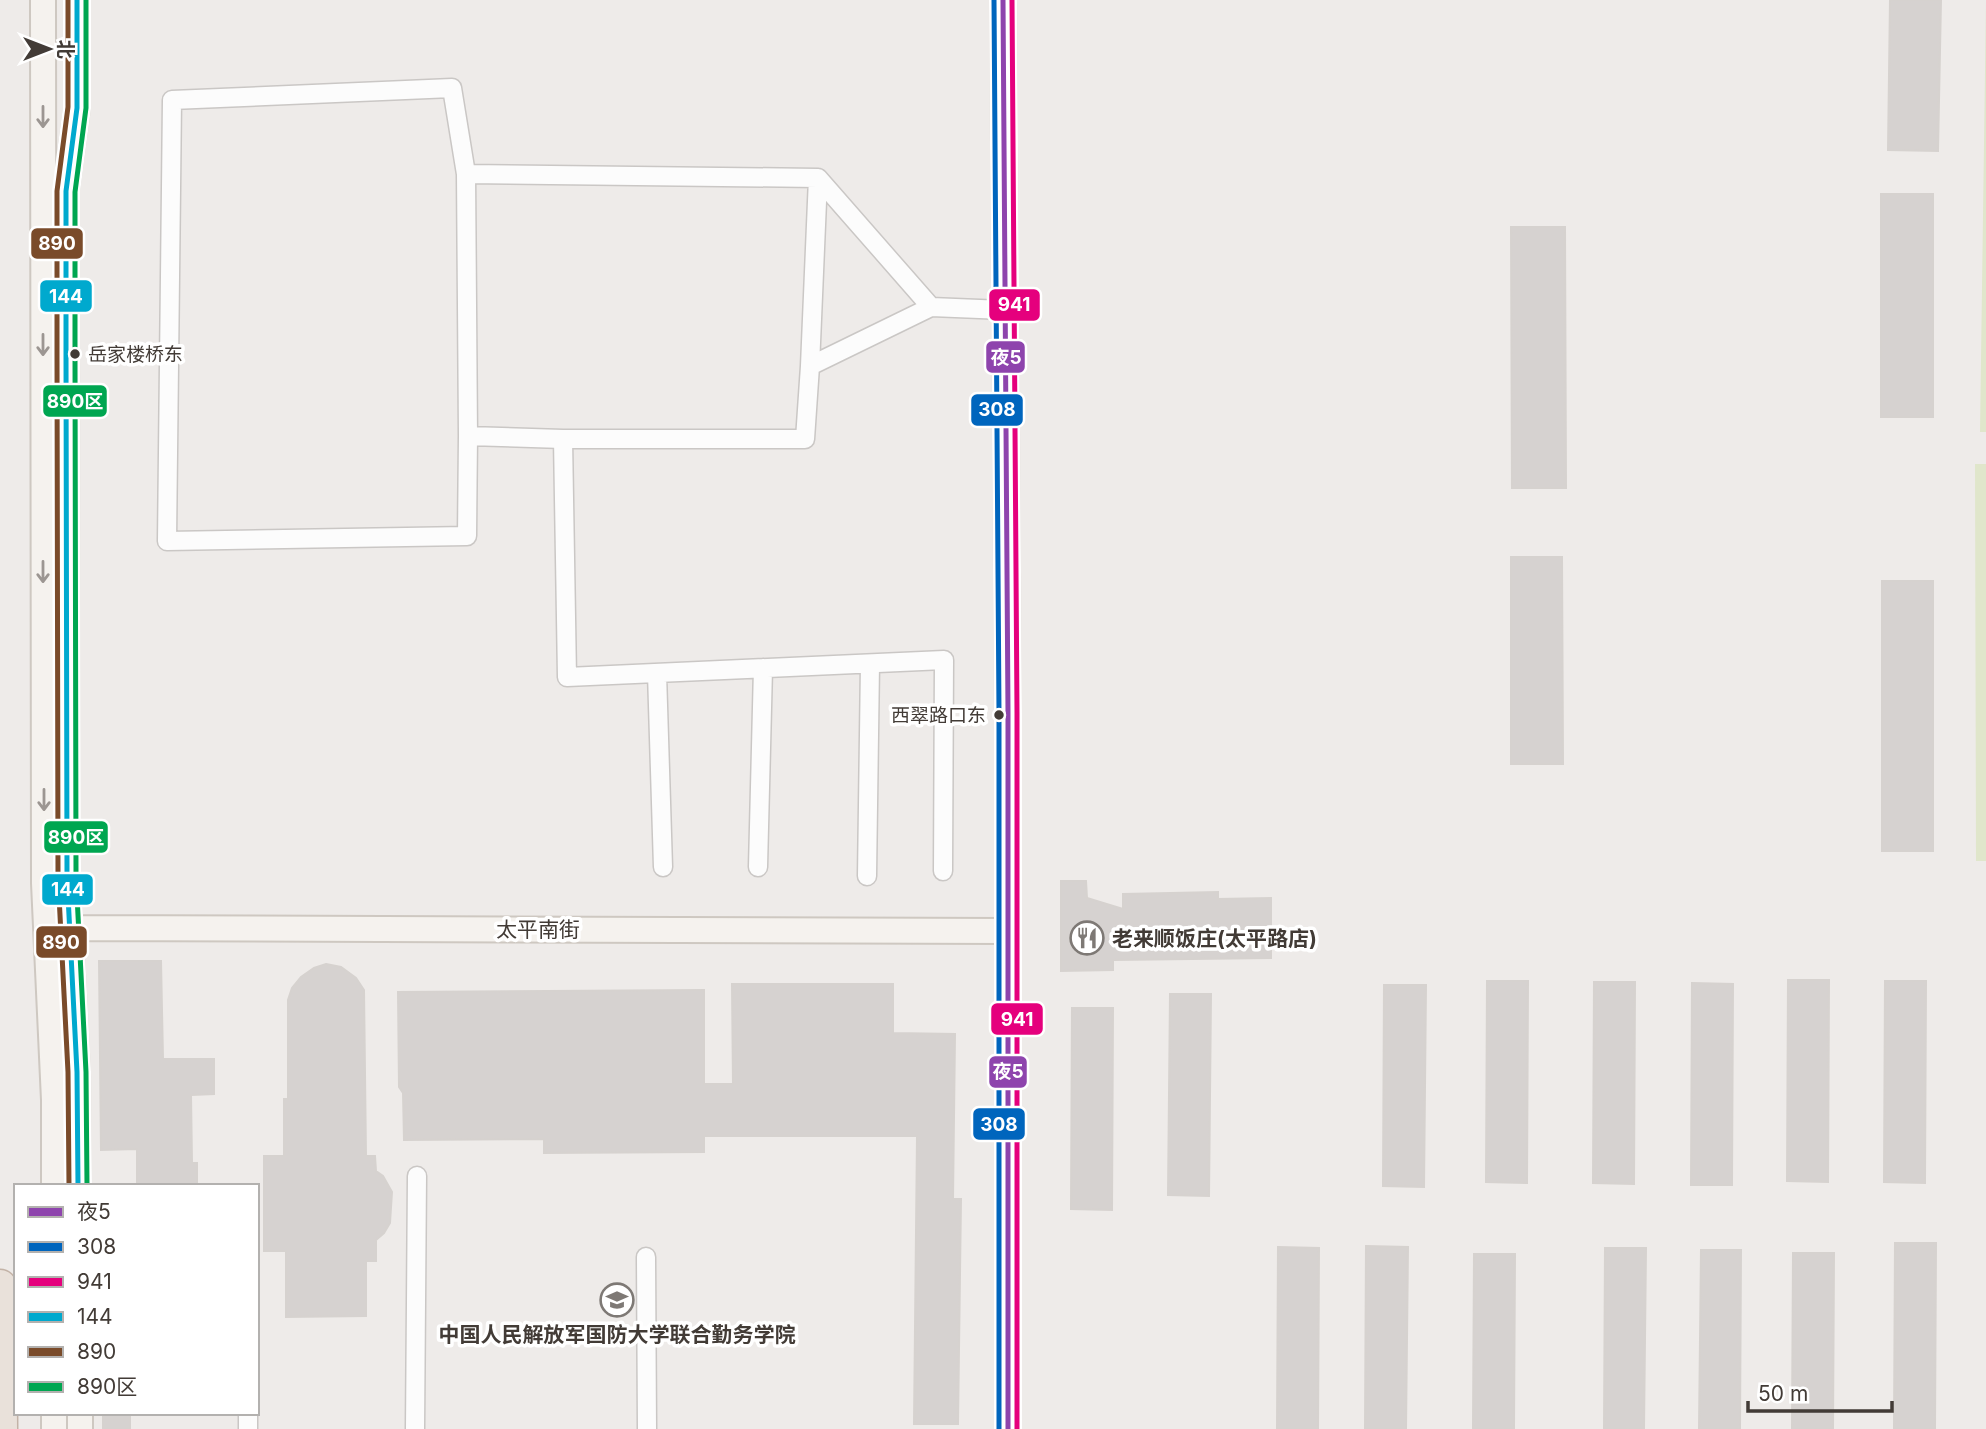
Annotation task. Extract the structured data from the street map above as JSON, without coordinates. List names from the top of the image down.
{
  "streets": {
    "street": ["太平南街"]
  },
  "places": {
    "other": ["岳家楼桥东", "西翠路口东"],
    "restaurant": ["老来顺饭庄(太平路店)"],
    "school or university": ["中国人民解放军国防大学联合勤务学院"]
  },
  "lines": [
    "transit line 夜5",
    "transit line 308",
    "transit line 941",
    "transit line 144",
    "transit line 890",
    "transit line 890区"
  ],
  "legend": [
    "夜5",
    "308",
    "941",
    "144",
    "890",
    "890区"
  ],
  "scale_bar": "50 m",
  "north": "right"
}
